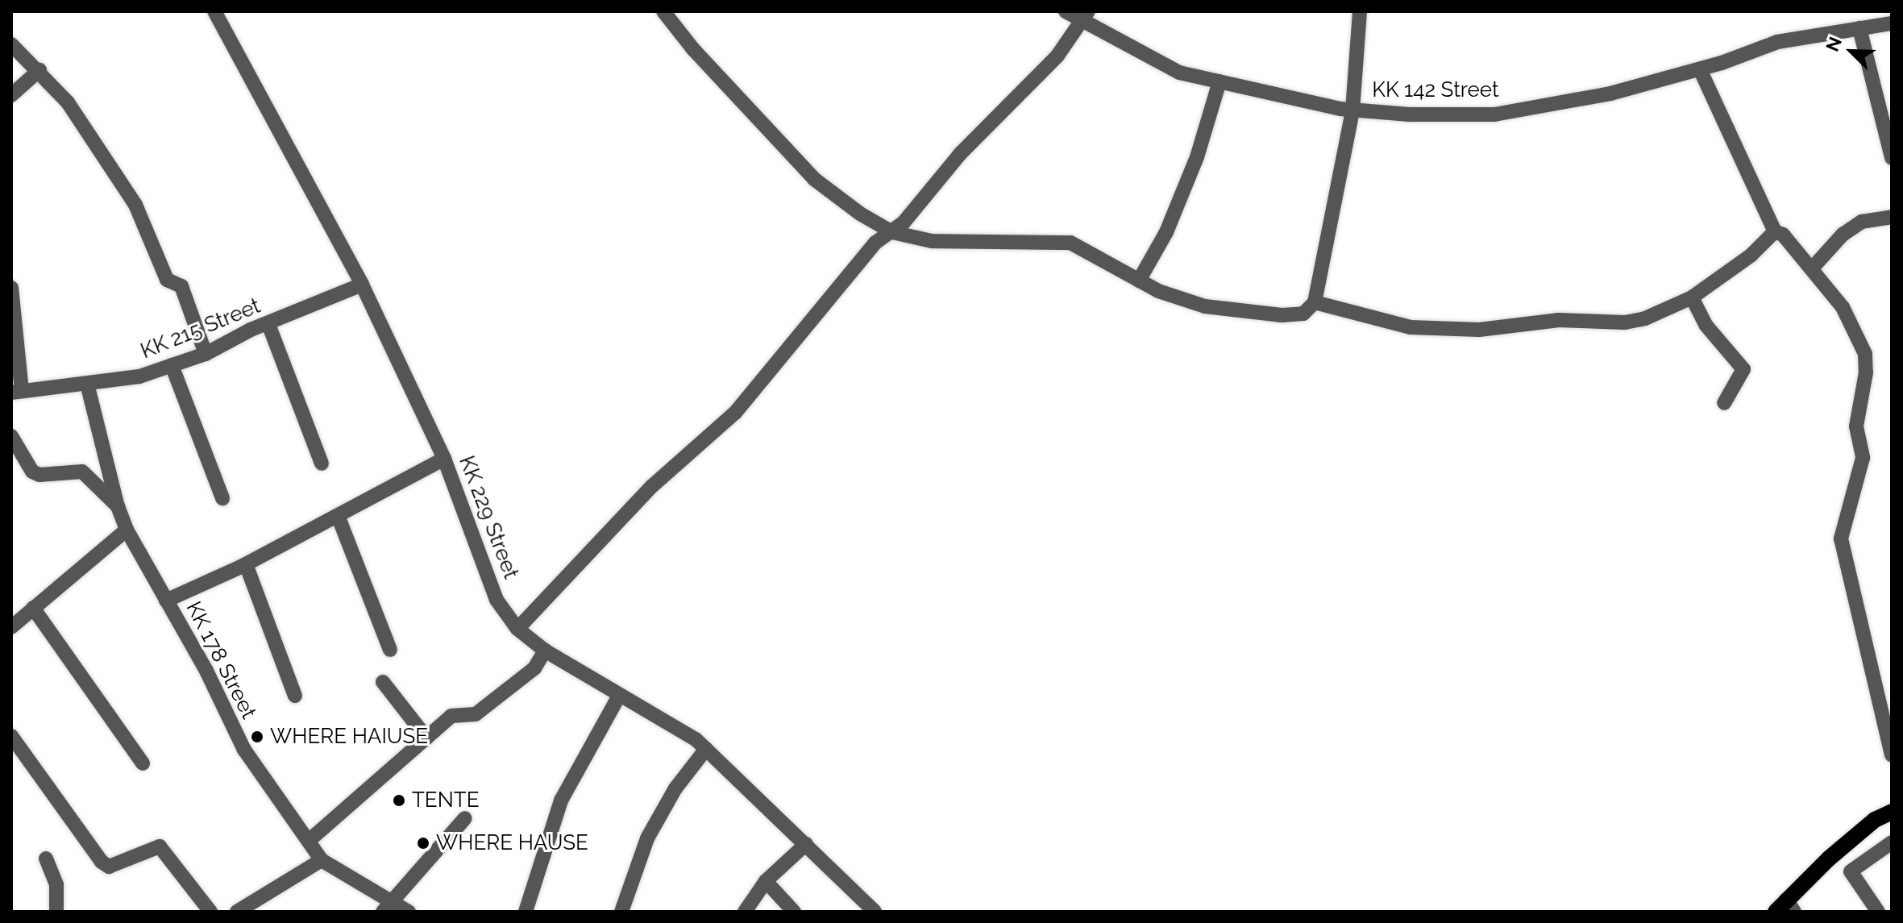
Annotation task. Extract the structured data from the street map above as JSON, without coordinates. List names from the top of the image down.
{
  "streets": {
    "street": [
      "KK 142 Street",
      "KK 215 Street",
      "KK 229 Street",
      "KK 178 Street"
    ]
  },
  "crossings": [
    ["KK 215 Street", "KK 229 Street"]
  ],
  "places": ["WHERE HAIUSE", "TENTE", "WHERE HAUSE"],
  "north": "top left"
}
